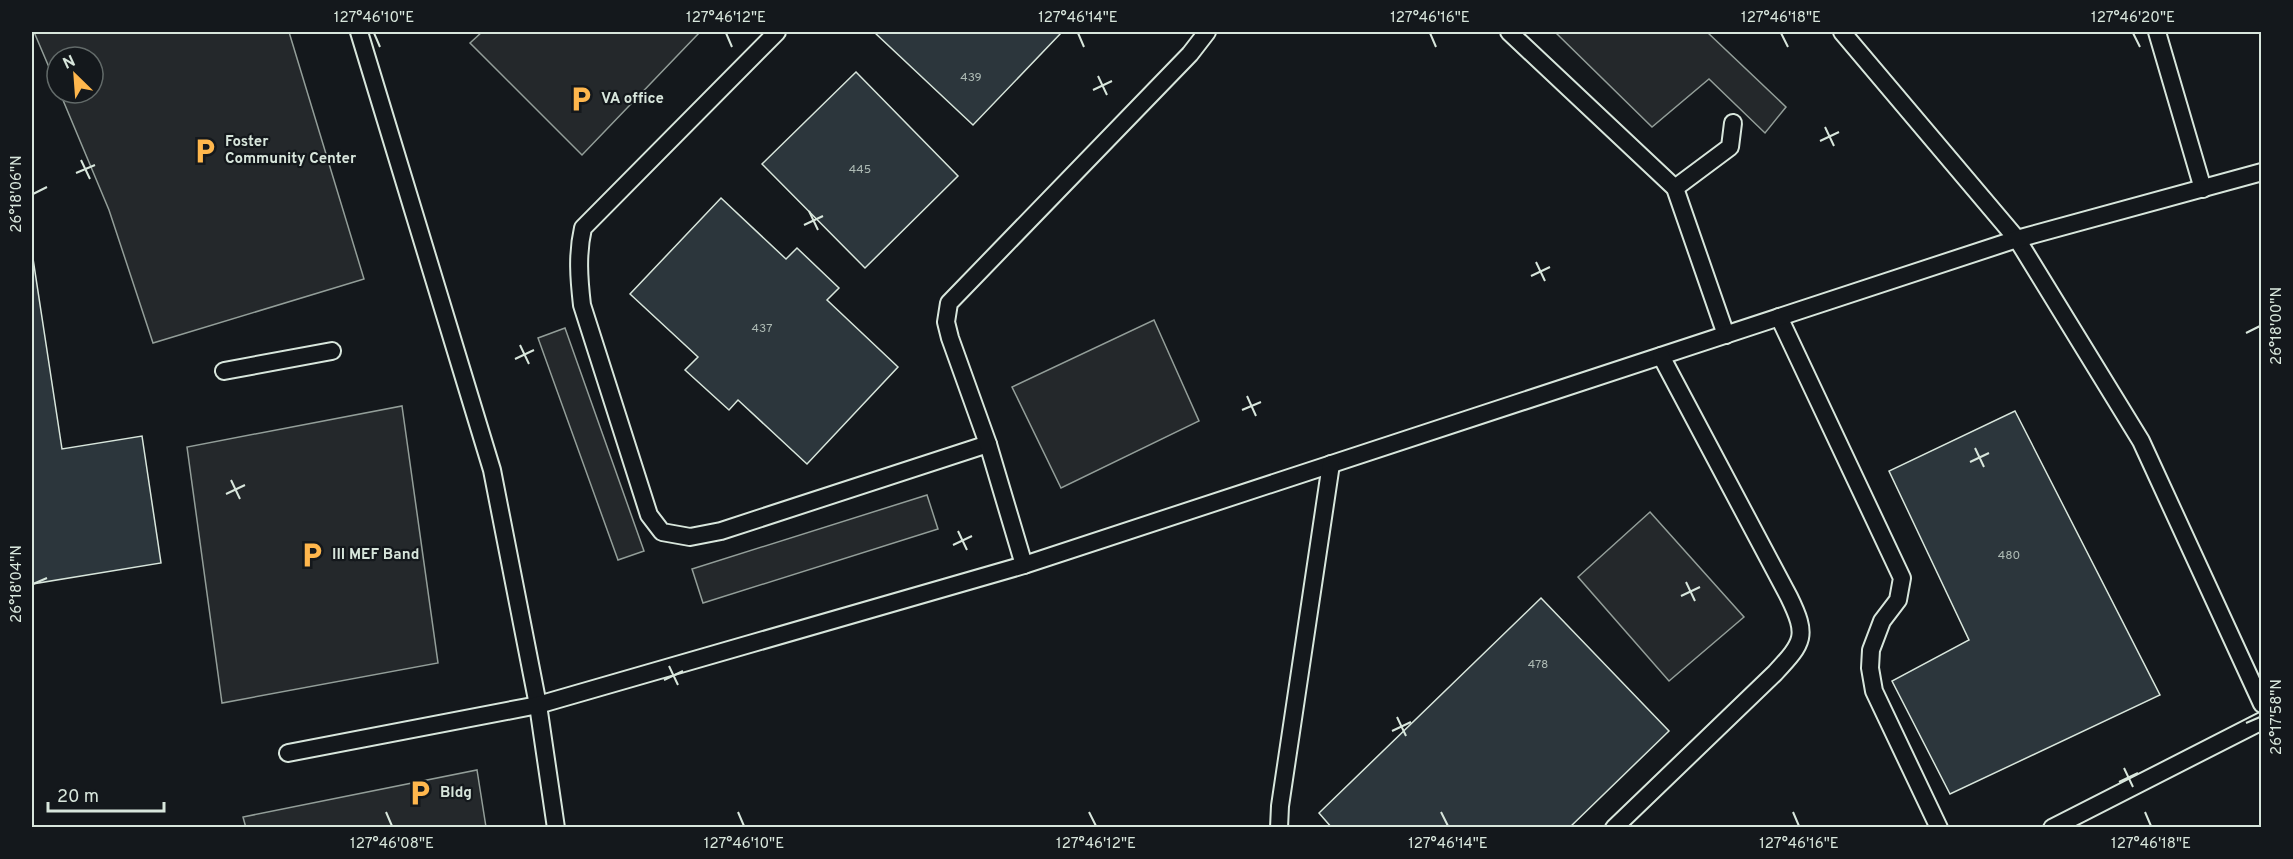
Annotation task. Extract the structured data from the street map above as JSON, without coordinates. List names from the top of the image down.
{
  "places": {
    "parking": [
      "VA office",
      "Foster Community Center",
      "III MEF Band",
      "Bldg"
    ]
  },
  "house_numbers": [
    "439",
    "445",
    "437",
    "480",
    "478"
  ],
  "scale_bar": "20 m",
  "north": "top left",
  "coordinates": [
    "127°46'10\"E",
    "127°46'12\"E",
    "127°46'14\"E",
    "127°46'16\"E",
    "127°46'18\"E",
    "127°46'20\"E",
    "26°18'06\"N",
    "26°18'00\"N",
    "26°18'04\"N",
    "26°17'58\"N",
    "127°46'08\"E"
  ]
}
